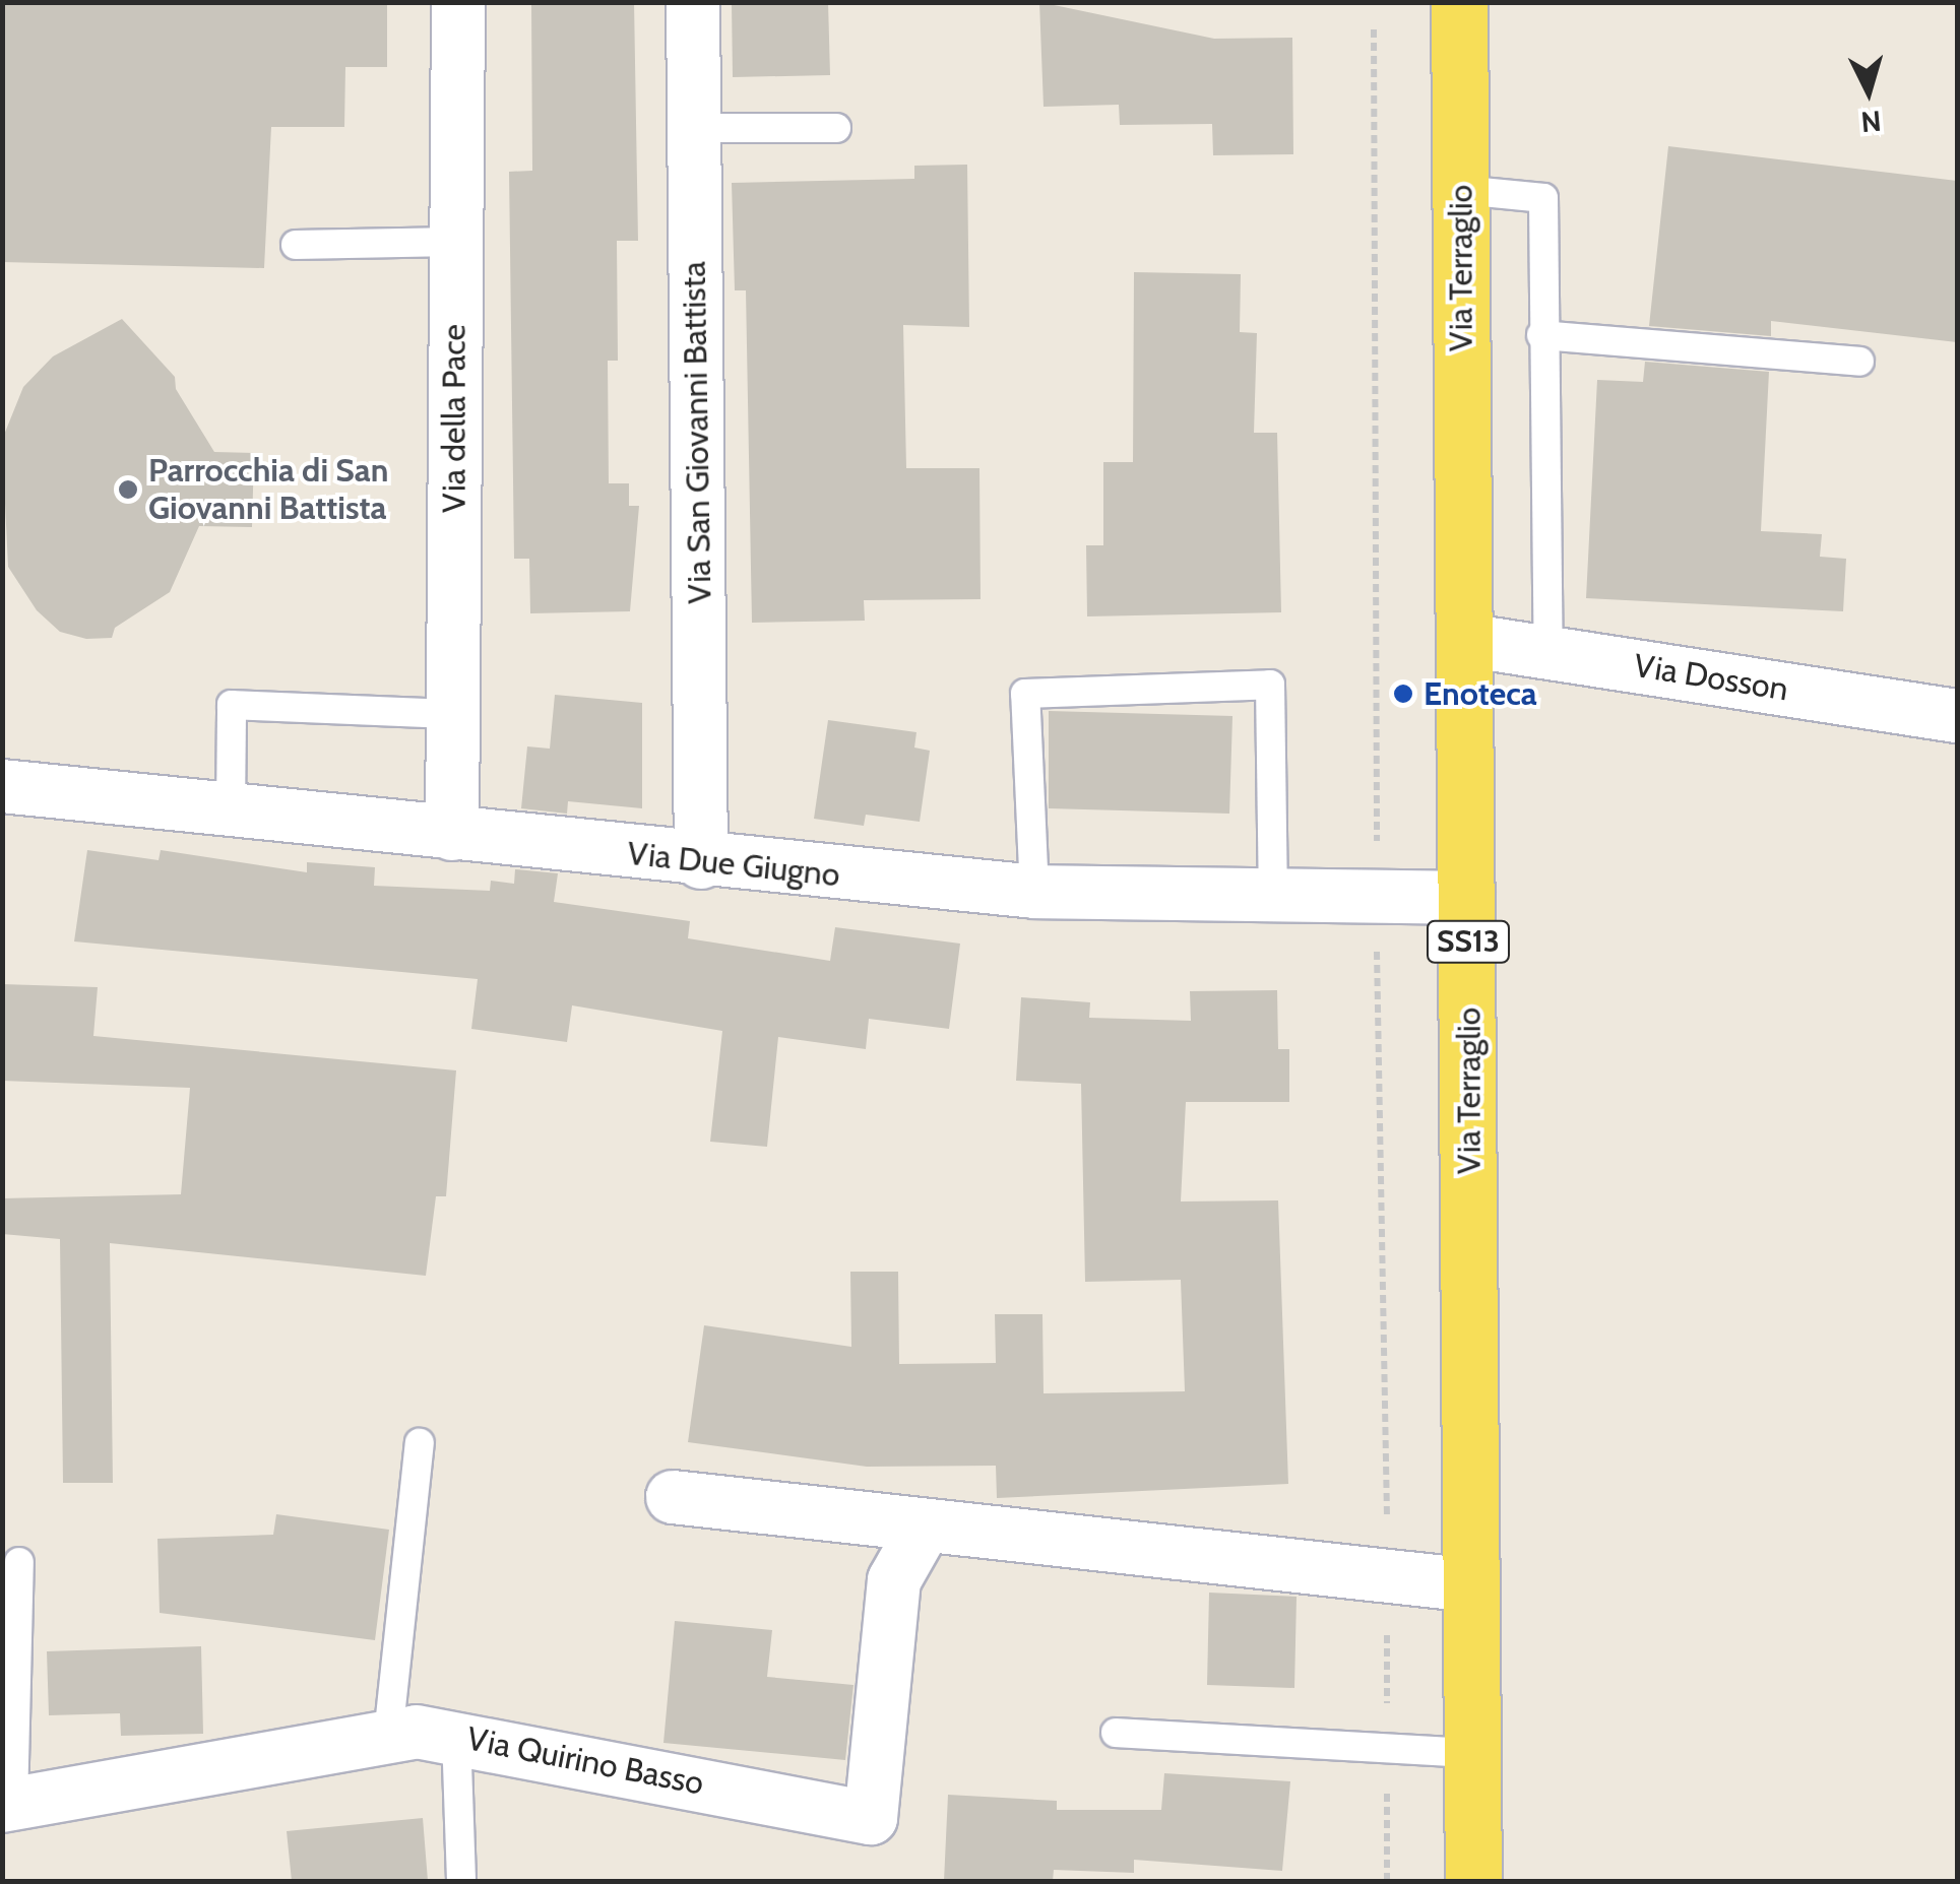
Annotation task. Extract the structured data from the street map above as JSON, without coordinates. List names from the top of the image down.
{
  "streets": {
    "main road": ["Via Terraglio", "SS13"],
    "street": [
      "Via della Pace",
      "Via San Giovanni Battista",
      "Via Dosson",
      "Via Due Giugno",
      "Via Quirino Basso"
    ]
  },
  "crossings": [
    ["Via Terraglio", "Via Dosson"],
    ["Via Terraglio", "Via Due Giugno"],
    ["Via della Pace", "Via Due Giugno"],
    ["Via San Giovanni Battista", "Via Due Giugno"]
  ],
  "places": ["Parrocchia di San Giovanni Battista", "Enoteca"],
  "north": "bottom"
}
